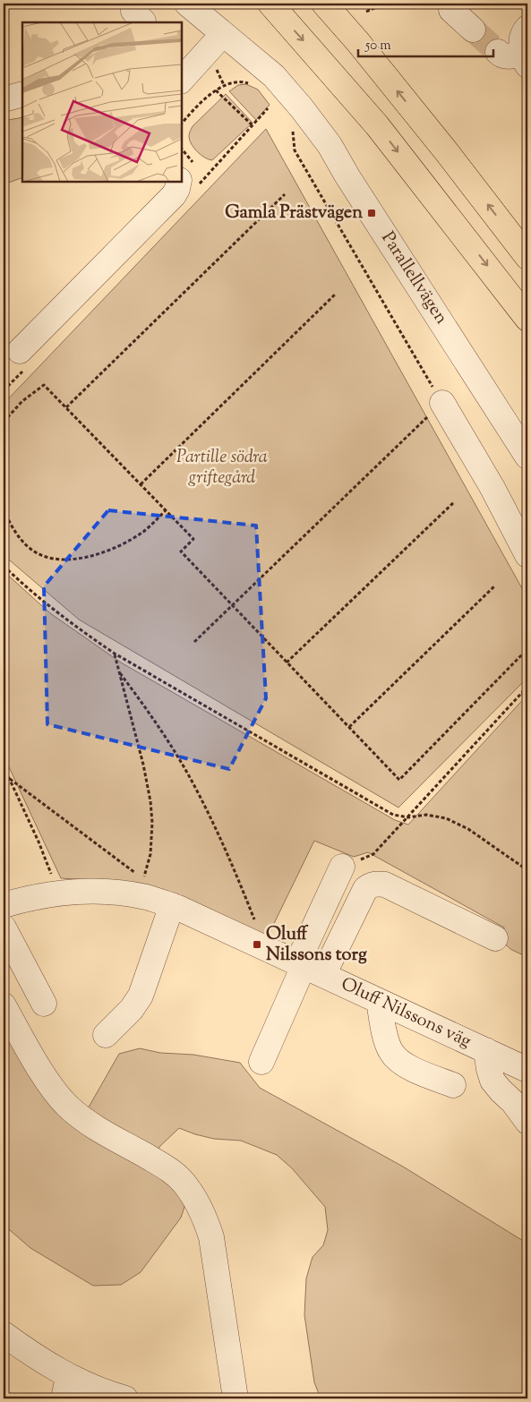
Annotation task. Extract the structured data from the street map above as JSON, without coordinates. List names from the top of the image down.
{
  "streets": {
    "street": ["Parallellvägen", "Oluff Nilssons väg"]
  },
  "parks": ["Partille södra griftegård"],
  "places": {
    "transit": ["Gamla Prästvägen", "Oluff Nilssons torg"]
  },
  "scale_bar": "50 m"
}
